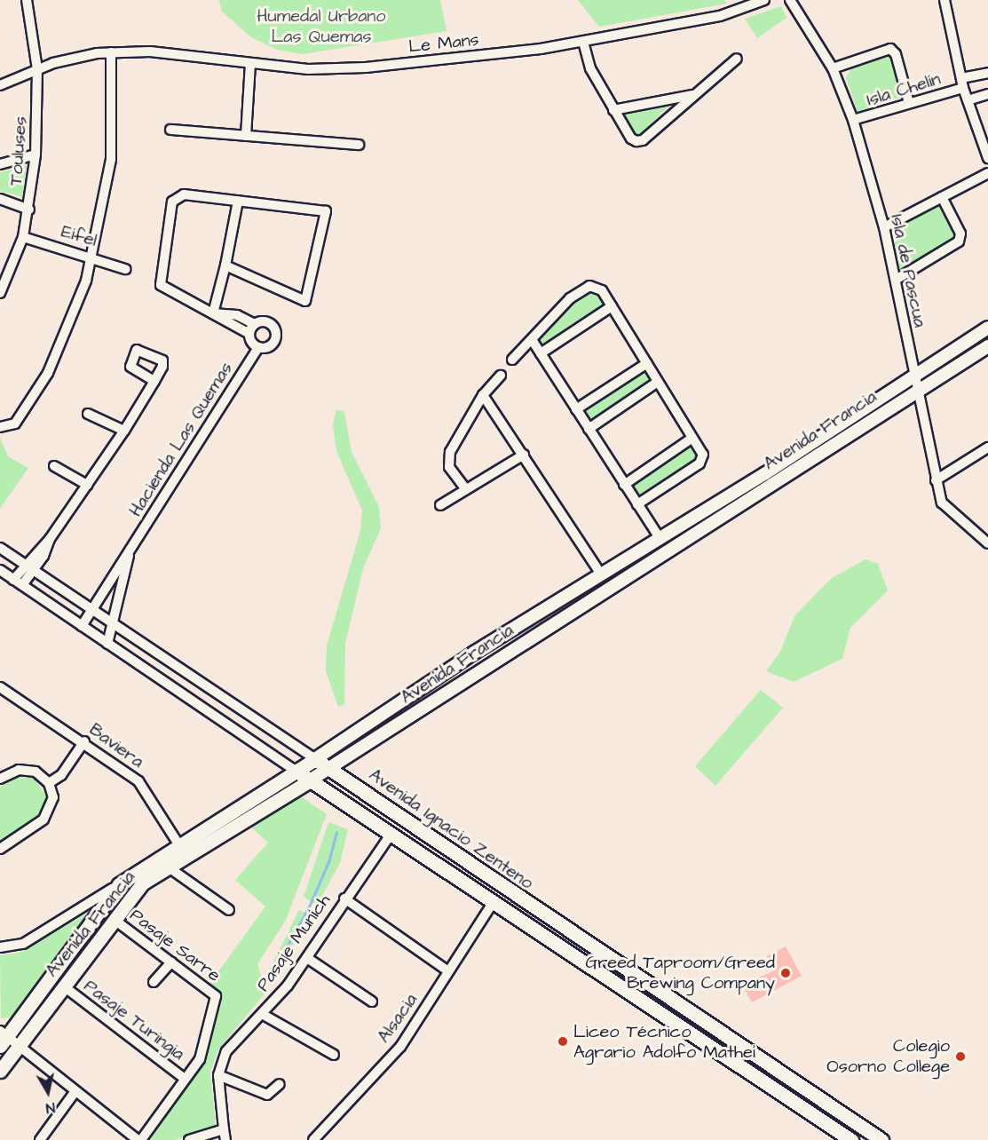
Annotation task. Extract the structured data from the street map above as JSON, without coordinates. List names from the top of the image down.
{
  "streets": {
    "main road": ["Avenida Francia", "Avenida Ignacio Zenteno"],
    "street": [
      "Le Mans",
      "Isla Chelín",
      "Touluses",
      "Eifel",
      "Isla de Pascua",
      "Hacienda Las Quemas",
      "Baviera",
      "Pasaje Munich",
      "Pasaje Sarre",
      "Alsacia",
      "Pasaje Turingia"
    ]
  },
  "crossings": [
    ["Le Mans", "Touluses"],
    ["Isla Chelín", "Isla de Pascua"],
    ["Touluses", "Eifel"],
    ["Isla de Pascua", "Avenida Francia"],
    ["Avenida Francia", "Baviera"],
    ["Avenida Francia", "Avenida Ignacio Zenteno"],
    ["Avenida Francia", "Pasaje Sarre"],
    ["Avenida Francia", "Pasaje Turingia"],
    ["Hacienda Las Quemas", "Avenida Ignacio Zenteno"],
    ["Avenida Ignacio Zenteno", "Pasaje Munich"],
    ["Avenida Ignacio Zenteno", "Alsacia"],
    ["Pasaje Sarre", "Pasaje Turingia"]
  ],
  "parks": ["Humedal Urbano Las Quemas"],
  "places": ["Greed Taproom/Greed Brewing Company", "Liceo Técnico Agrario Adolfo Mathei", "Colegio Osorno College"],
  "north": "bottom"
}
